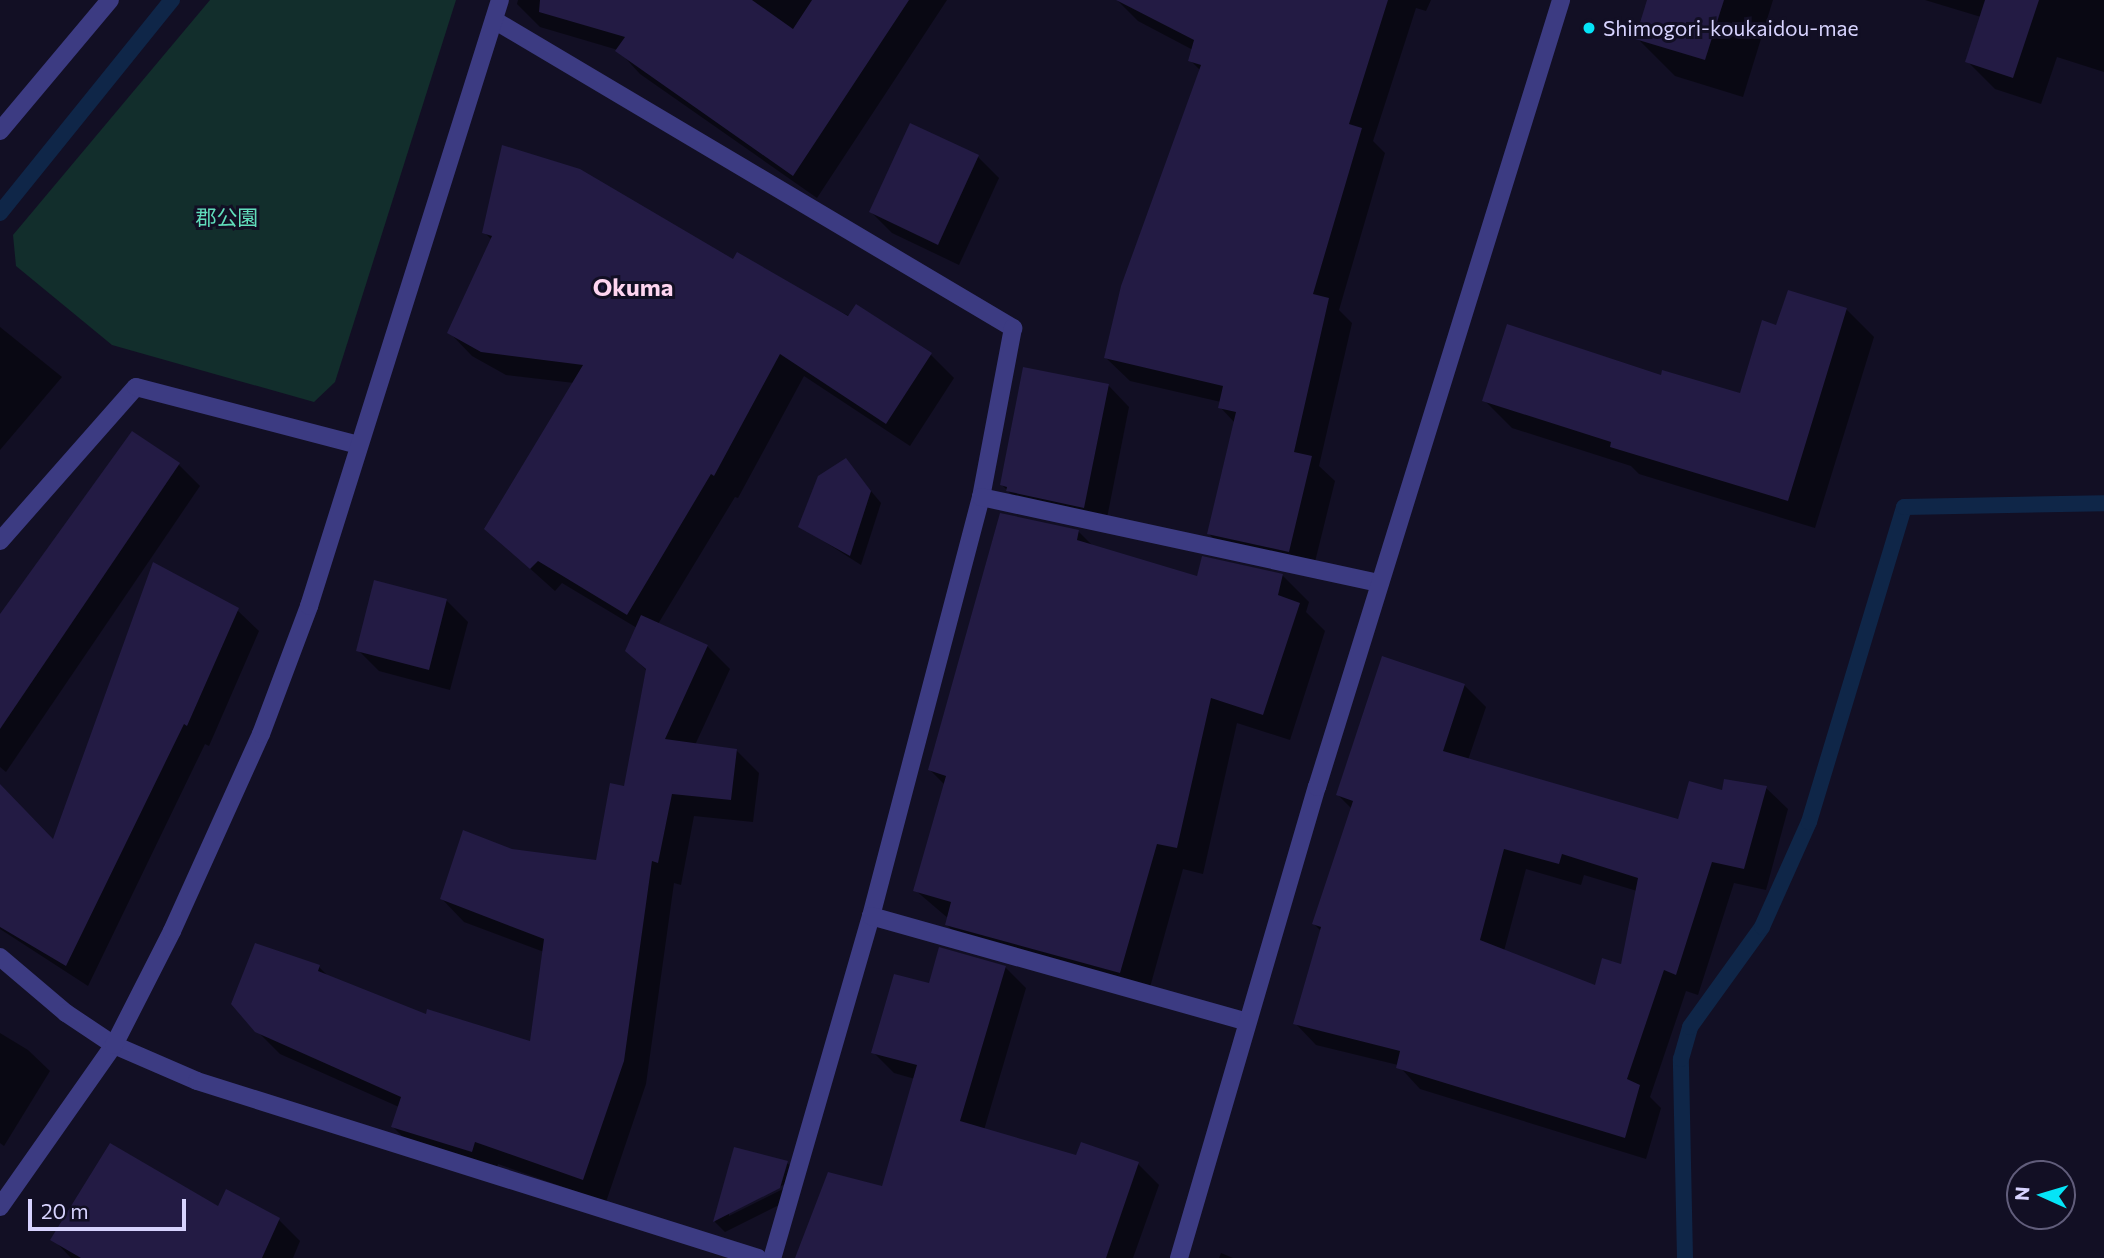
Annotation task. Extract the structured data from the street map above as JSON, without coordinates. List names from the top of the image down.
{
  "districts": ["Okuma"],
  "parks": ["郡公園"],
  "places": ["Shimogori-koukaidou-mae"],
  "scale_bar": "20 m",
  "north": "left"
}
